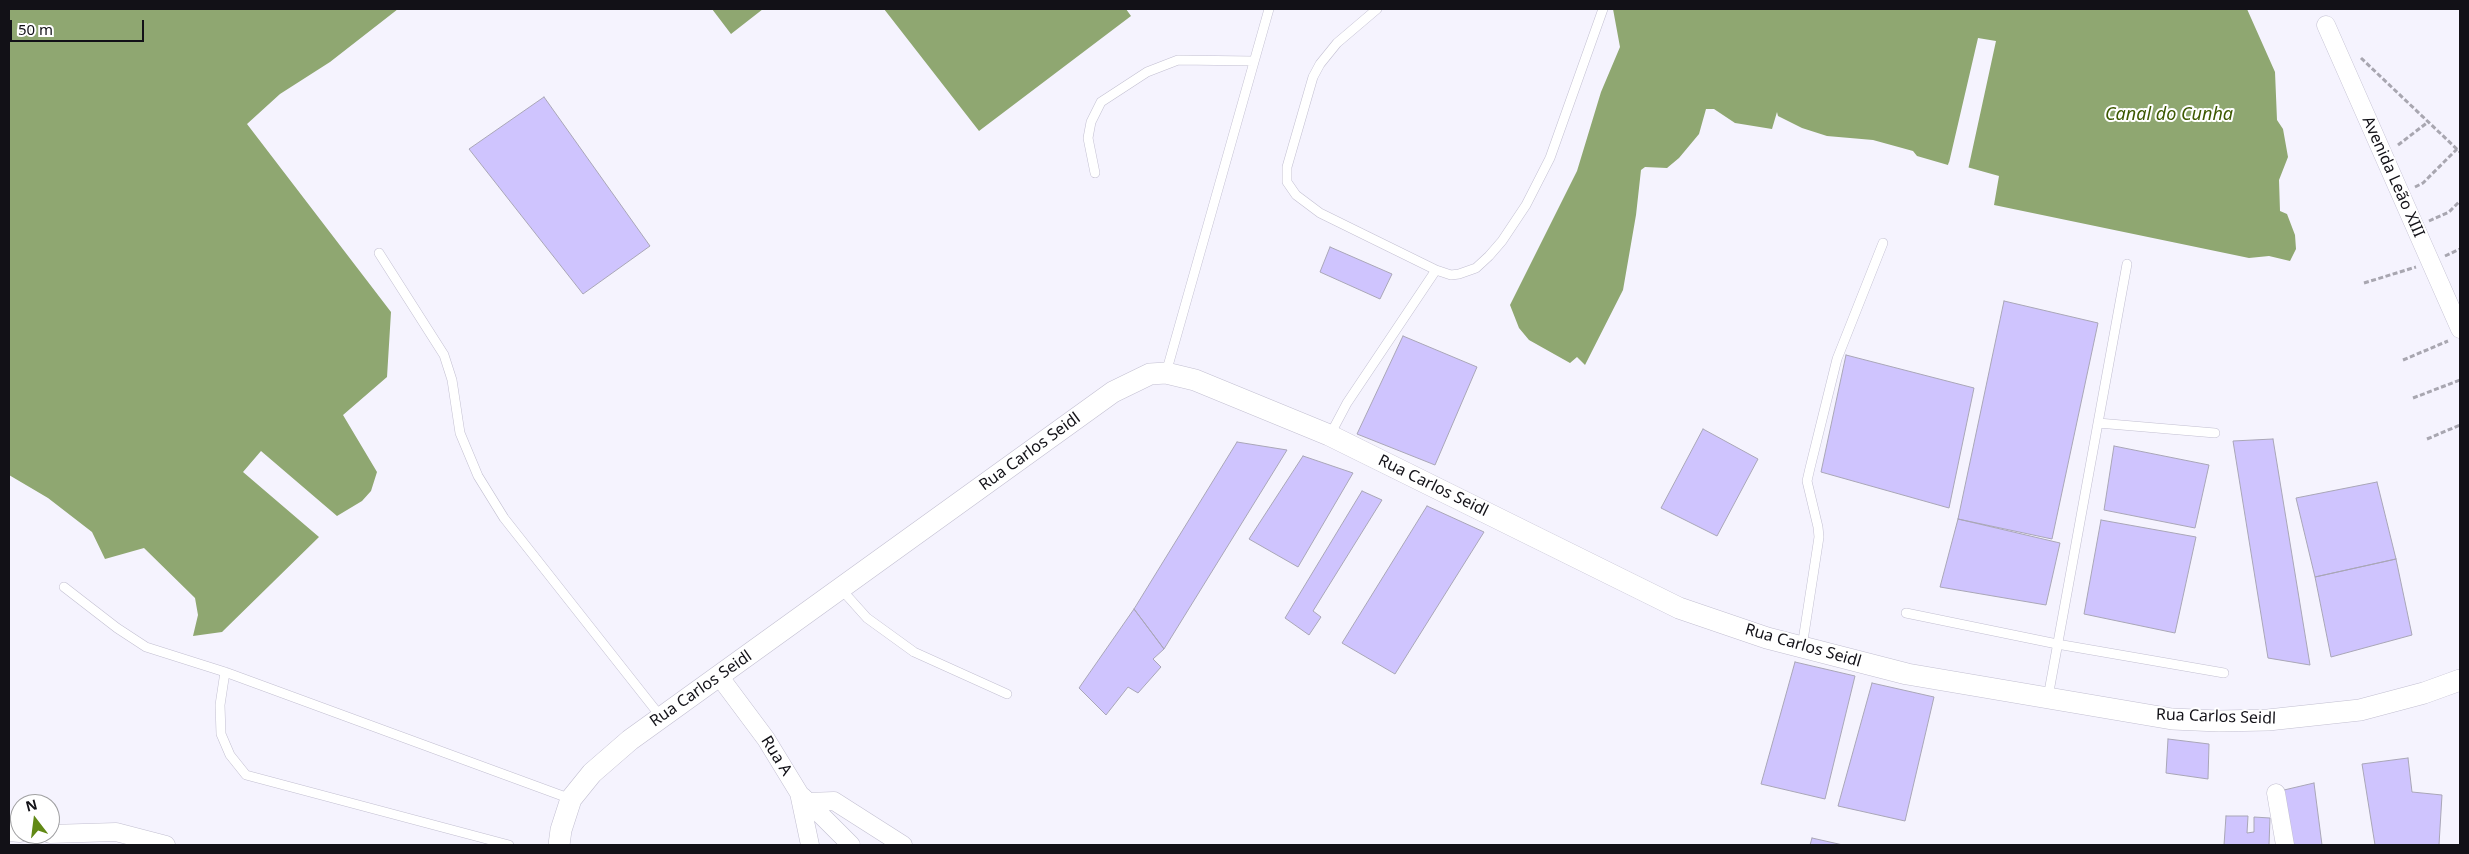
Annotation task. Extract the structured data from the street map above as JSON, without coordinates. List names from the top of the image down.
{
  "streets": {
    "street": ["Avenida Leão XIII", "Rua Carlos Seidl", "Rua A"]
  },
  "crossings": [
    ["Rua Carlos Seidl", "Rua A"]
  ],
  "water": ["Canal do Cunha"],
  "scale_bar": "50 m",
  "north": "top"
}
